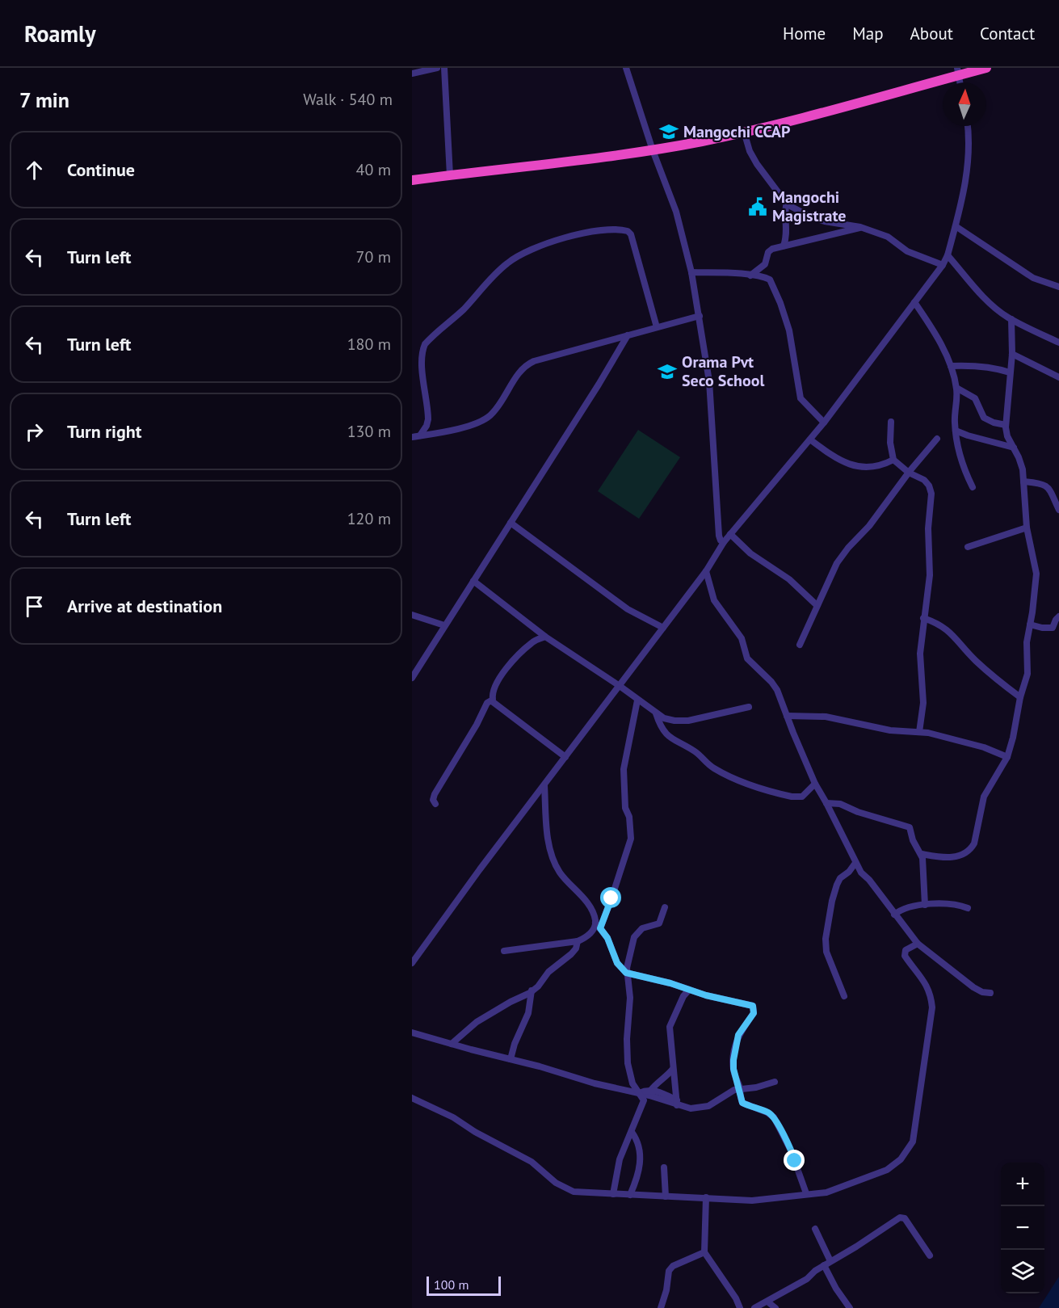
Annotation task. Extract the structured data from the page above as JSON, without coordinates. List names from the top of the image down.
{
  "places": {
    "school or university": ["Mangochi CCAP", "Orama Pvt Seco School"],
    "public building": ["Mangochi Magistrate"]
  },
  "scale_bar": "100 m",
  "north": "top",
  "page": {
    "header": "Roamly",
    "nav": [
      "Home",
      "Map",
      "About",
      "Contact"
    ],
    "heading": ["7 min", "Walk · 540 m"],
    "list": [
      ["Continue", "40 m"],
      ["Turn left", "70 m"],
      ["Turn left", "180 m"],
      ["Turn right", "130 m"],
      ["Turn left", "120 m"],
      "Arrive at destination"
    ],
    "map_buttons": ["+", "−"],
    "scale": "100 m"
  }
}
